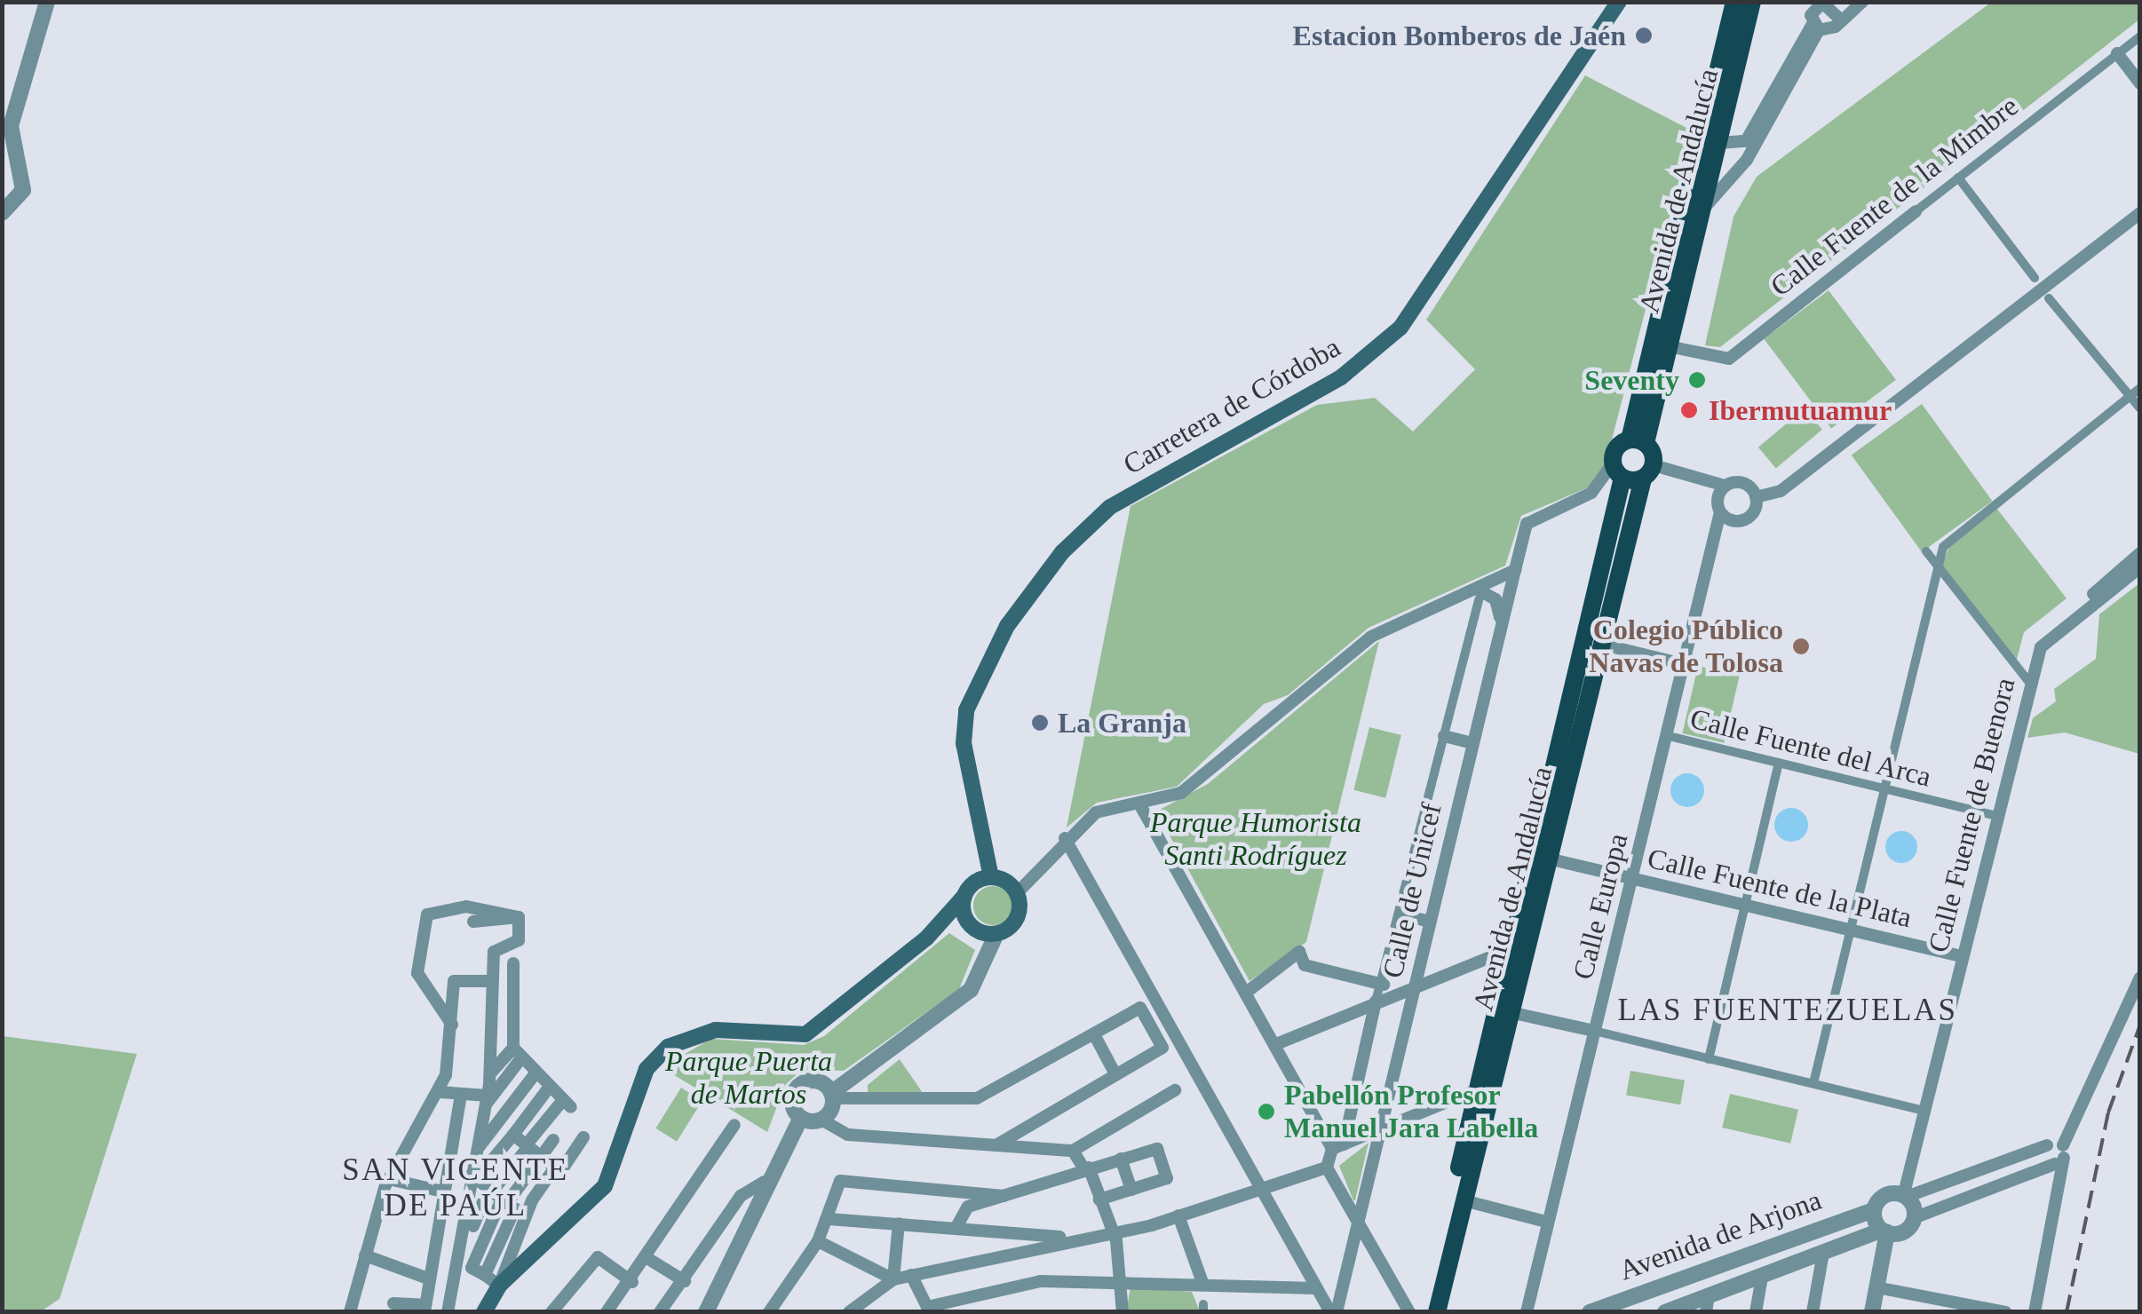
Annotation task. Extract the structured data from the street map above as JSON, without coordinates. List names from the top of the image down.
{
  "streets": {
    "main road": ["Avenida de Andalucía", "Carretera de Córdoba"],
    "street": [
      "Calle Fuente de la Mimbre",
      "Calle Fuente del Arca",
      "Calle Fuente de Buenora",
      "Calle Fuente de la Plata",
      "Calle de Unicef",
      "Calle Europa",
      "Avenida de Arjona"
    ]
  },
  "crossings": [
    ["Avenida de Andalucía", "Calle Fuente de la Mimbre"],
    ["Avenida de Andalucía", "Calle Fuente de la Plata"],
    ["Avenida de Andalucía", "Calle de Unicef"],
    ["Calle Fuente del Arca", "Calle Fuente de Buenora"],
    ["Calle Fuente del Arca", "Calle Europa"],
    ["Calle Fuente de Buenora", "Calle Fuente de la Plata"],
    ["Calle Fuente de Buenora", "Avenida de Arjona"],
    ["Calle Fuente de la Plata", "Calle Europa"]
  ],
  "districts": ["LAS FUENTEZUELAS", "SAN VICENTE DE PAÚL"],
  "parks": ["Parque Humorista Santi Rodríguez", "Parque Puerta de Martos"],
  "places": [
    "Estacion Bomberos de Jaén",
    "Seventy",
    "Ibermutuamur",
    "Colegio Público Navas de Tolosa",
    "La Granja",
    "Pabellón Profesor Manuel Jara Labella"
  ]
}
